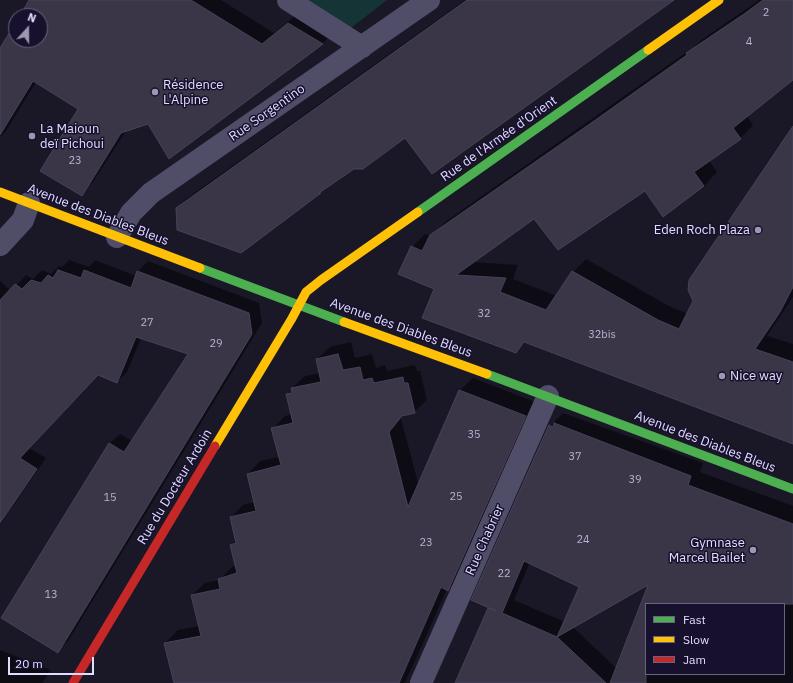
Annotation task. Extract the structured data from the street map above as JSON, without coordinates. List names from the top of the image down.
{
  "streets": {
    "street": [
      "Rue Sorgentino",
      "Rue de l'Armée d'Orient",
      "Avenue des Diables Bleus",
      "Rue du Docteur Ardoin",
      "Rue Chabrier"
    ]
  },
  "crossings": [
    ["Rue Sorgentino", "Avenue des Diables Bleus"],
    ["Rue de l'Armée d'Orient", "Avenue des Diables Bleus"],
    ["Rue de l'Armée d'Orient", "Rue du Docteur Ardoin"],
    ["Avenue des Diables Bleus", "Rue du Docteur Ardoin"],
    ["Avenue des Diables Bleus", "Rue Chabrier"]
  ],
  "places": [
    "Résidence L'Alpine",
    "La Maioun deï Pichoui",
    "Eden Roch Plaza",
    "Nice way",
    "Gymnase Marcel Bailet"
  ],
  "house_numbers": [
    "2",
    "4",
    "23",
    "32",
    "27",
    "32bis",
    "29",
    "35",
    "37",
    "39",
    "25",
    "15",
    "24",
    "23",
    "22",
    "13"
  ],
  "legend": ["Fast", "Slow", "Jam"],
  "scale_bar": "20 m",
  "north": "top"
}
